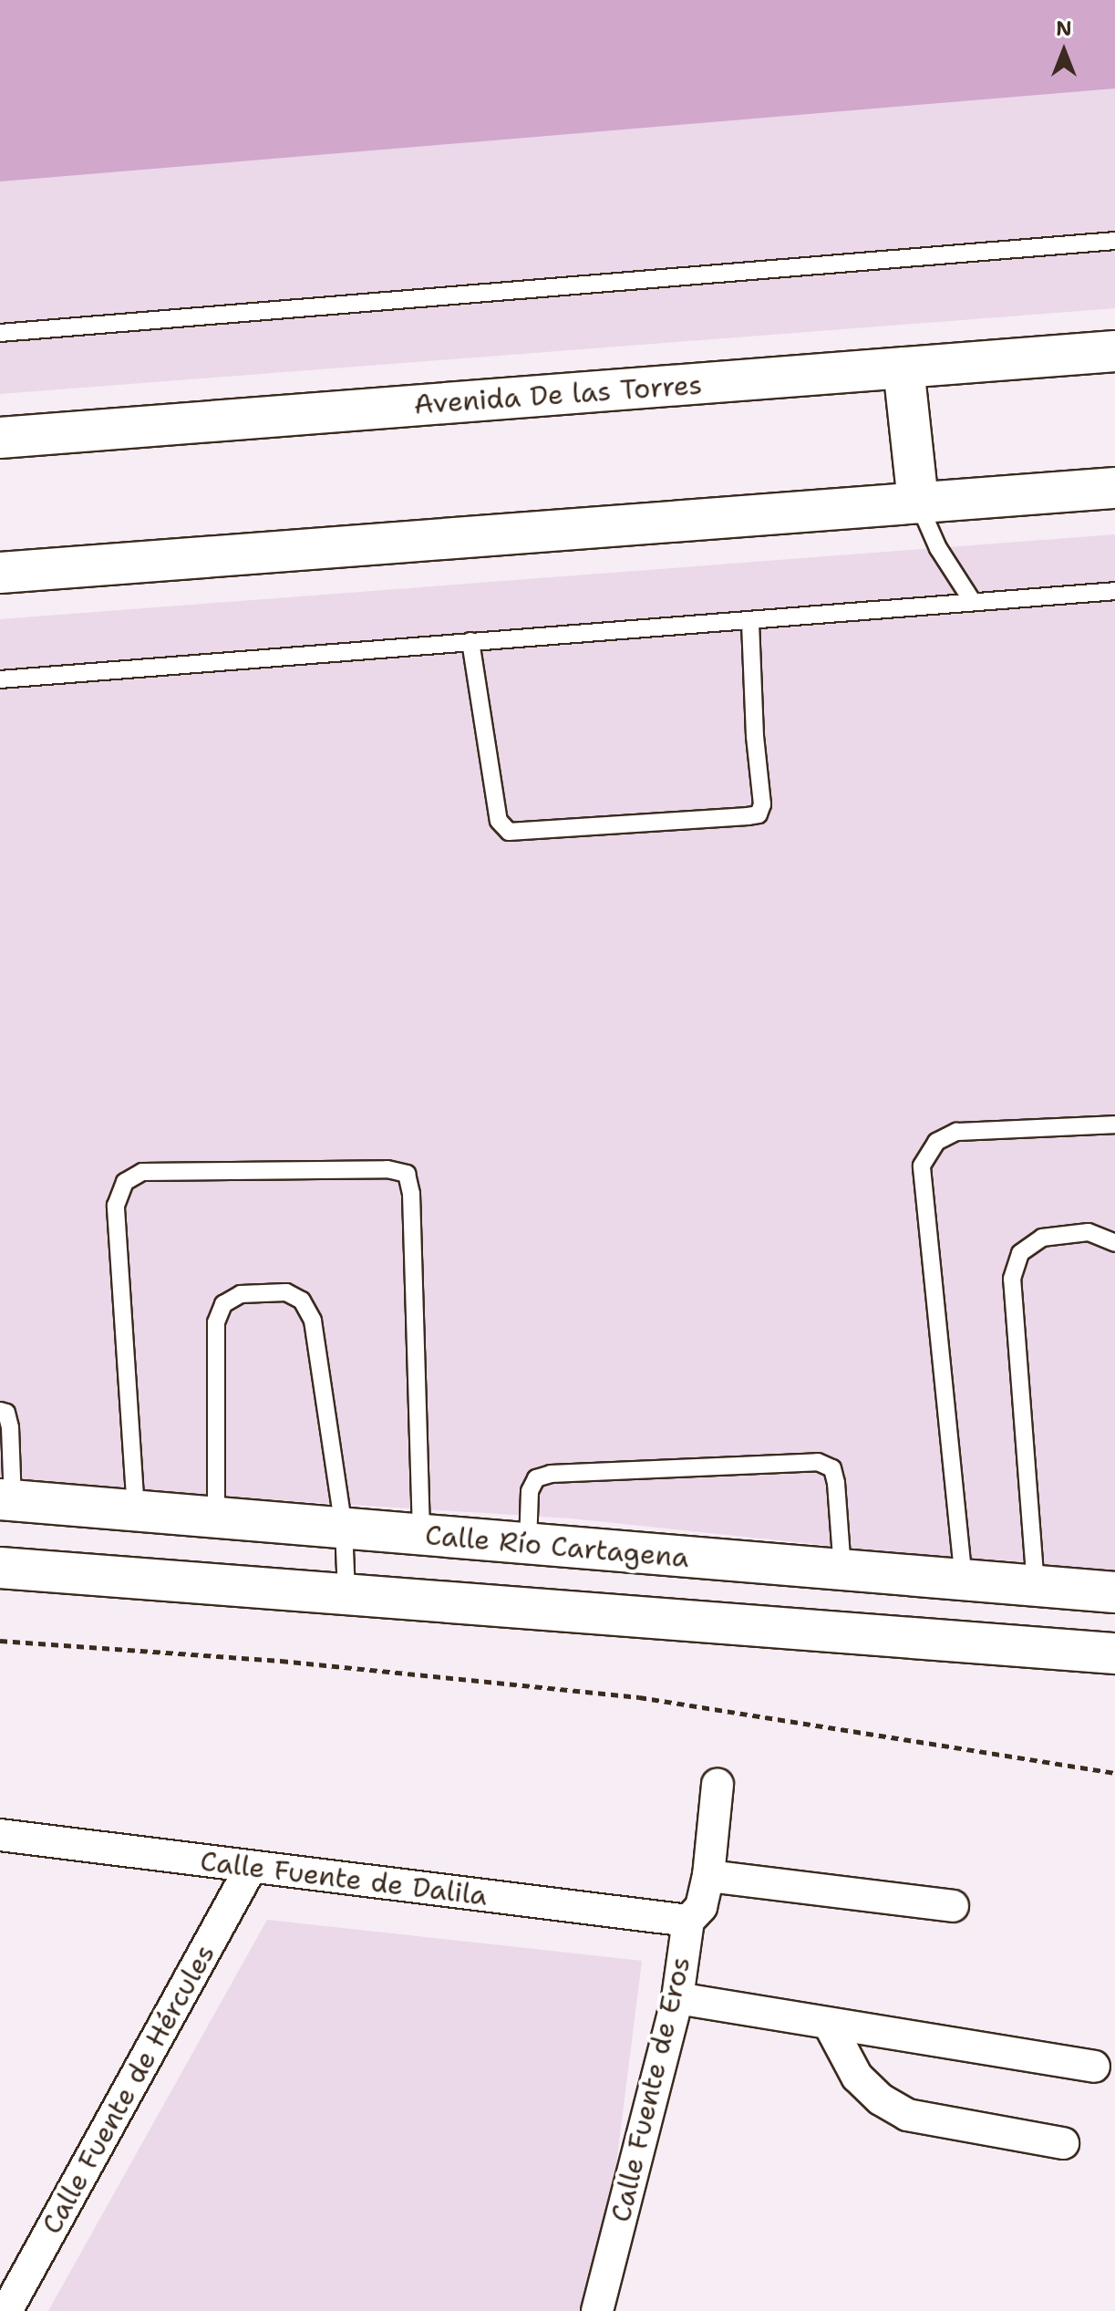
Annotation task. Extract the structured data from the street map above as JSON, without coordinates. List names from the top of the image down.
{
  "streets": {
    "main road": ["Avenida De las Torres", "Calle Río Cartagena"],
    "street": ["Calle Fuente de Dalila", "Calle Fuente de Hércules", "Calle Fuente de Eros"]
  },
  "crossings": [
    ["Calle Fuente de Dalila", "Calle Fuente de Hércules"],
    ["Calle Fuente de Dalila", "Calle Fuente de Eros"]
  ],
  "north": "top"
}
